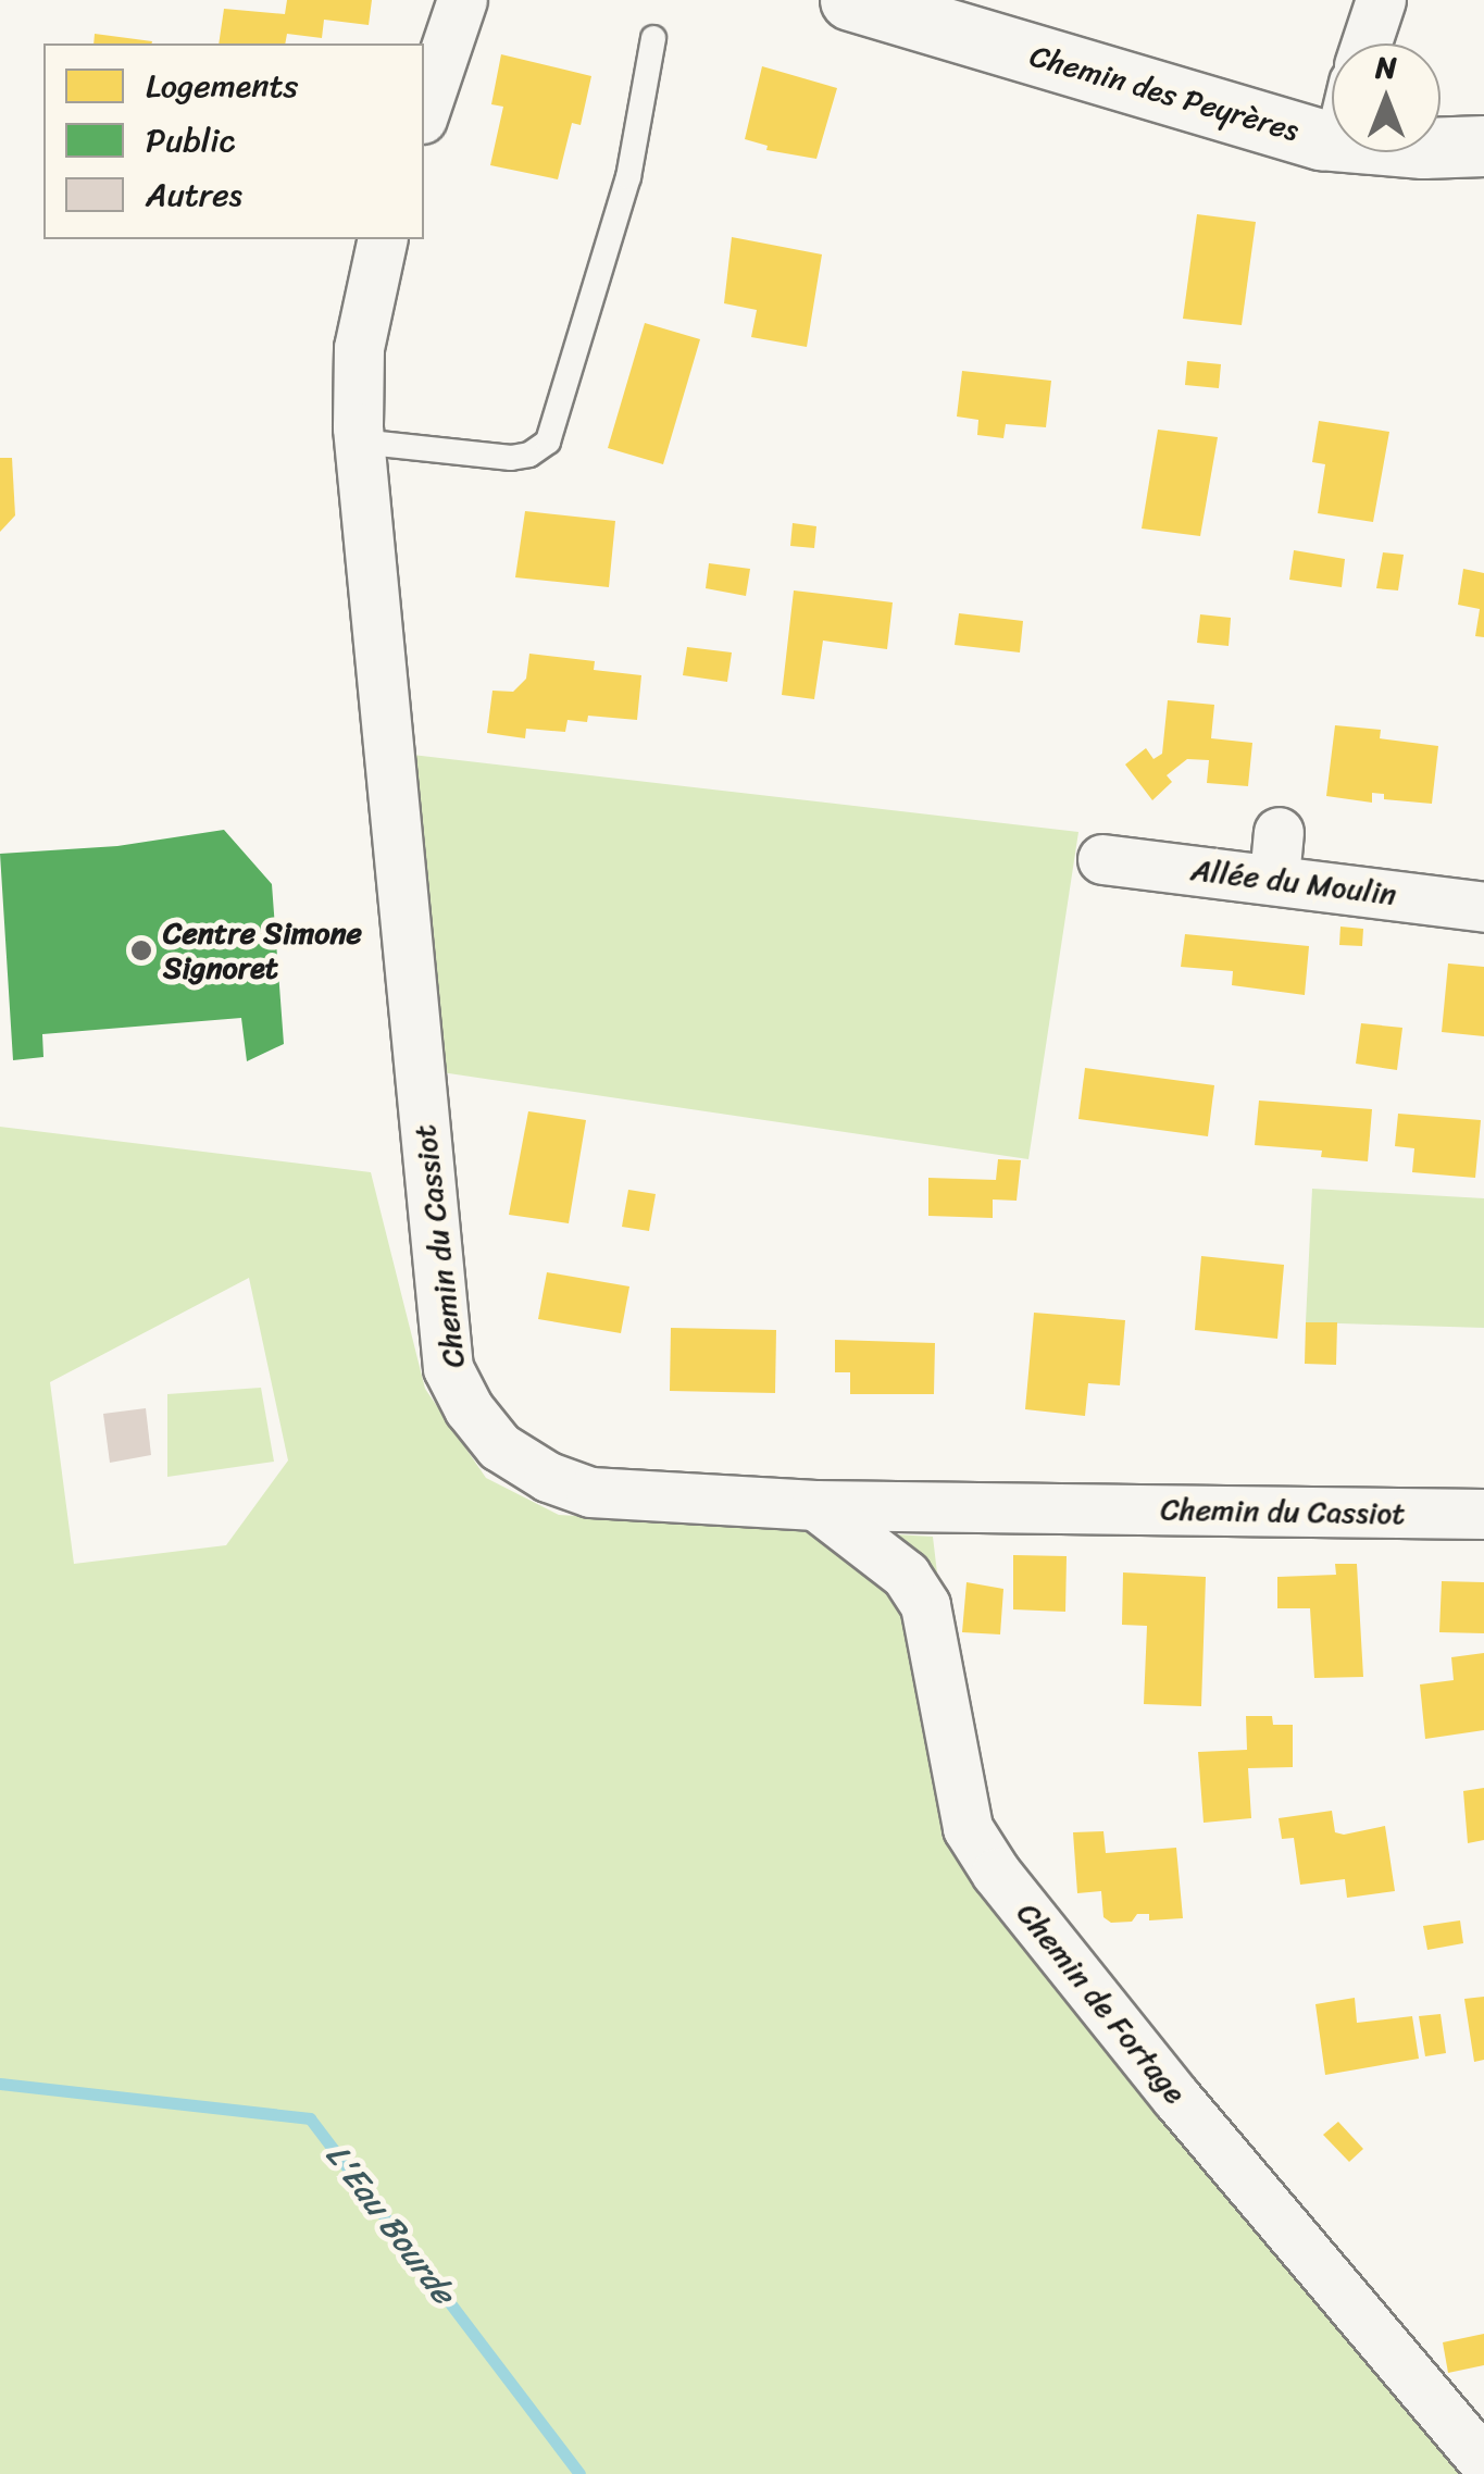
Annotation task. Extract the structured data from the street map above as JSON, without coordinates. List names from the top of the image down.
{
  "streets": {
    "street": [
      "Chemin des Peyrères",
      "Allée du Moulin",
      "Chemin du Cassiot",
      "Chemin de Fortage"
    ]
  },
  "crossings": [
    ["Chemin du Cassiot", "Chemin de Fortage"]
  ],
  "water": ["L'Eau Bourde"],
  "places": ["Centre Simone Signoret"],
  "legend": ["Logements", "Public", "Autres"],
  "north": "top"
}
